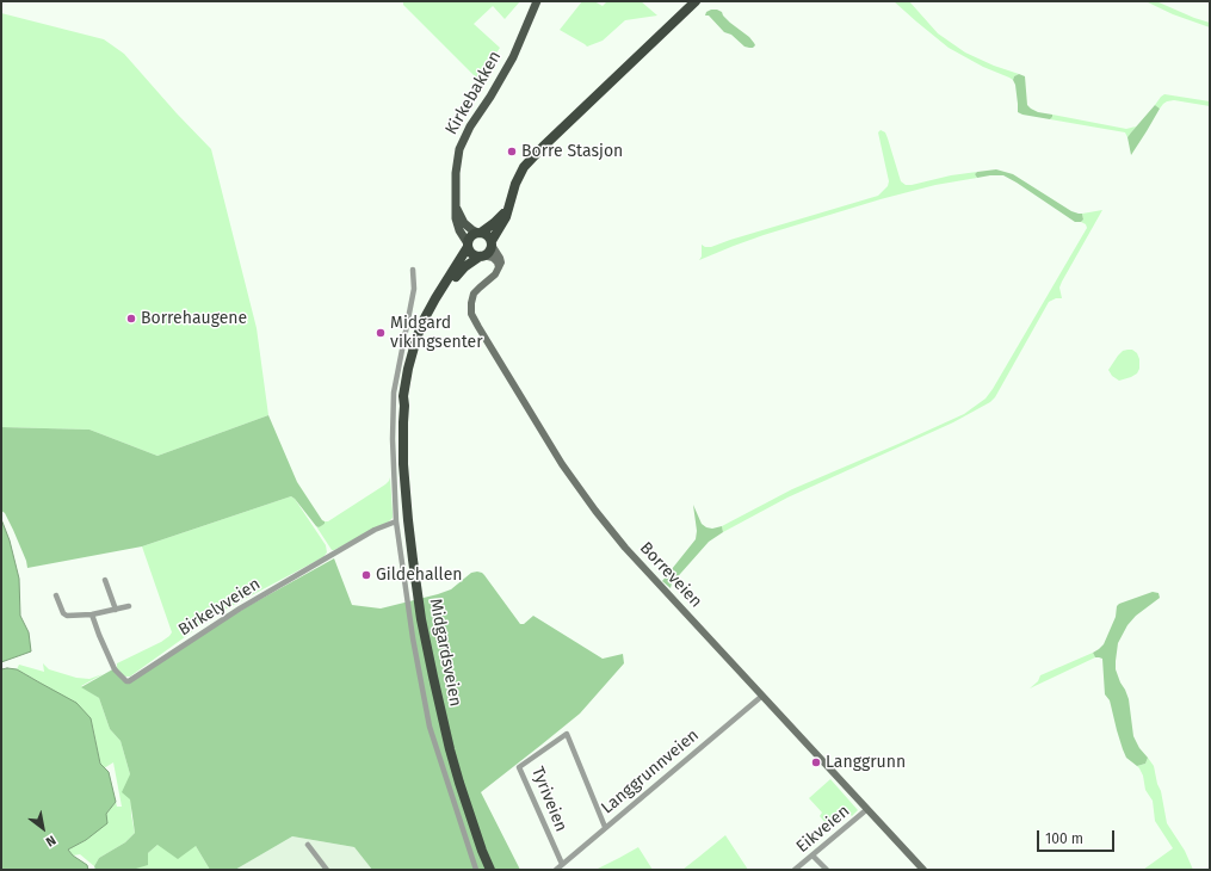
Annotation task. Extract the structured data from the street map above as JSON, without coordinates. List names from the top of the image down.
{
  "streets": {
    "highway": ["Midgardsveien"],
    "main road": ["Kirkebakken", "Borreveien"],
    "street": [
      "Birkelyveien",
      "Langgrunnveien",
      "Tyriveien",
      "Eikveien"
    ]
  },
  "crossings": [
    ["Kirkebakken", "Midgardsveien"],
    ["Borreveien", "Langgrunnveien"],
    ["Borreveien", "Eikveien"],
    ["Langgrunnveien", "Tyriveien"]
  ],
  "places": [
    "Borre Stasjon",
    "Borrehaugene",
    "Midgard vikingsenter",
    "Gildehallen",
    "Langgrunn"
  ],
  "scale_bar": "100 m",
  "north": "bottom right"
}
